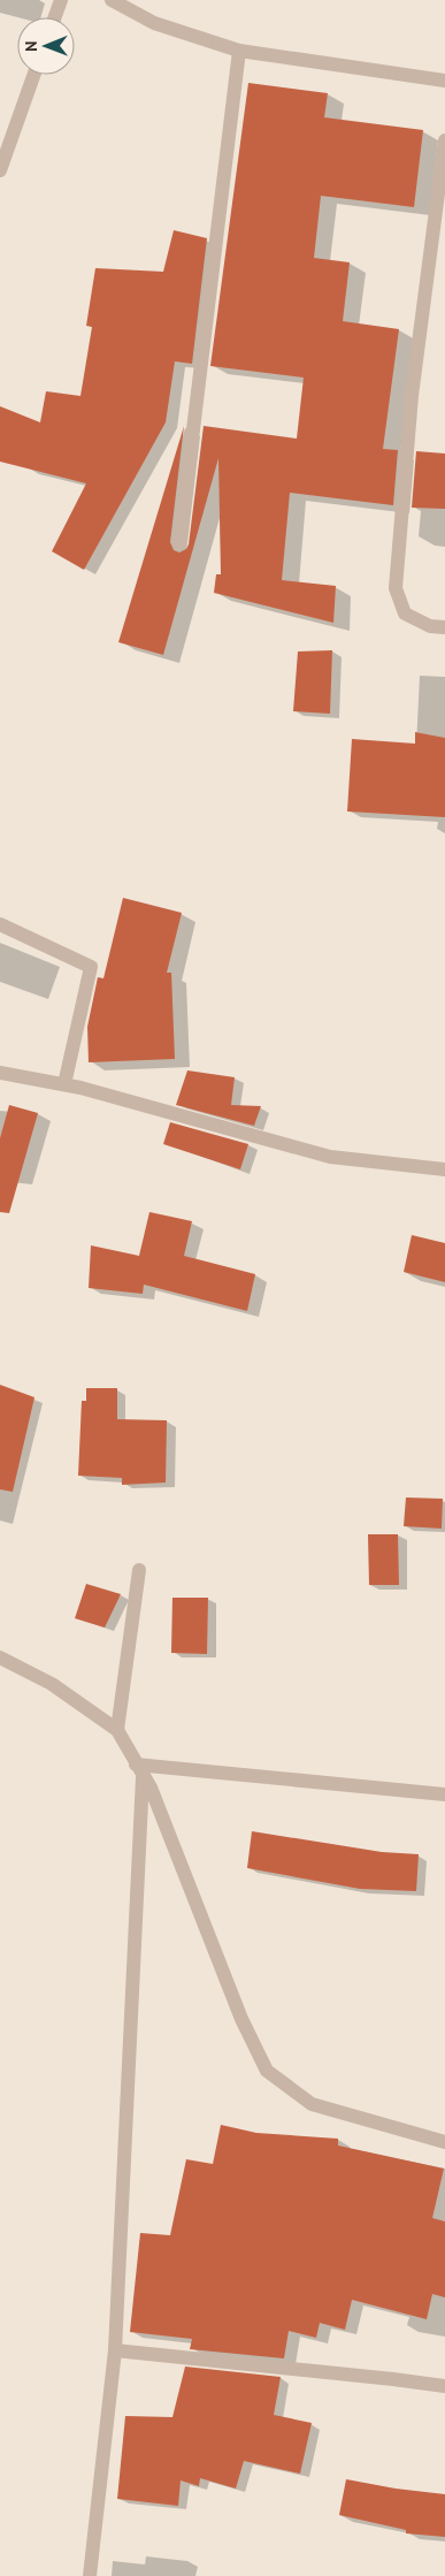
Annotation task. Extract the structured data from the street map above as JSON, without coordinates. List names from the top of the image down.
{
  "north": "left"
}
